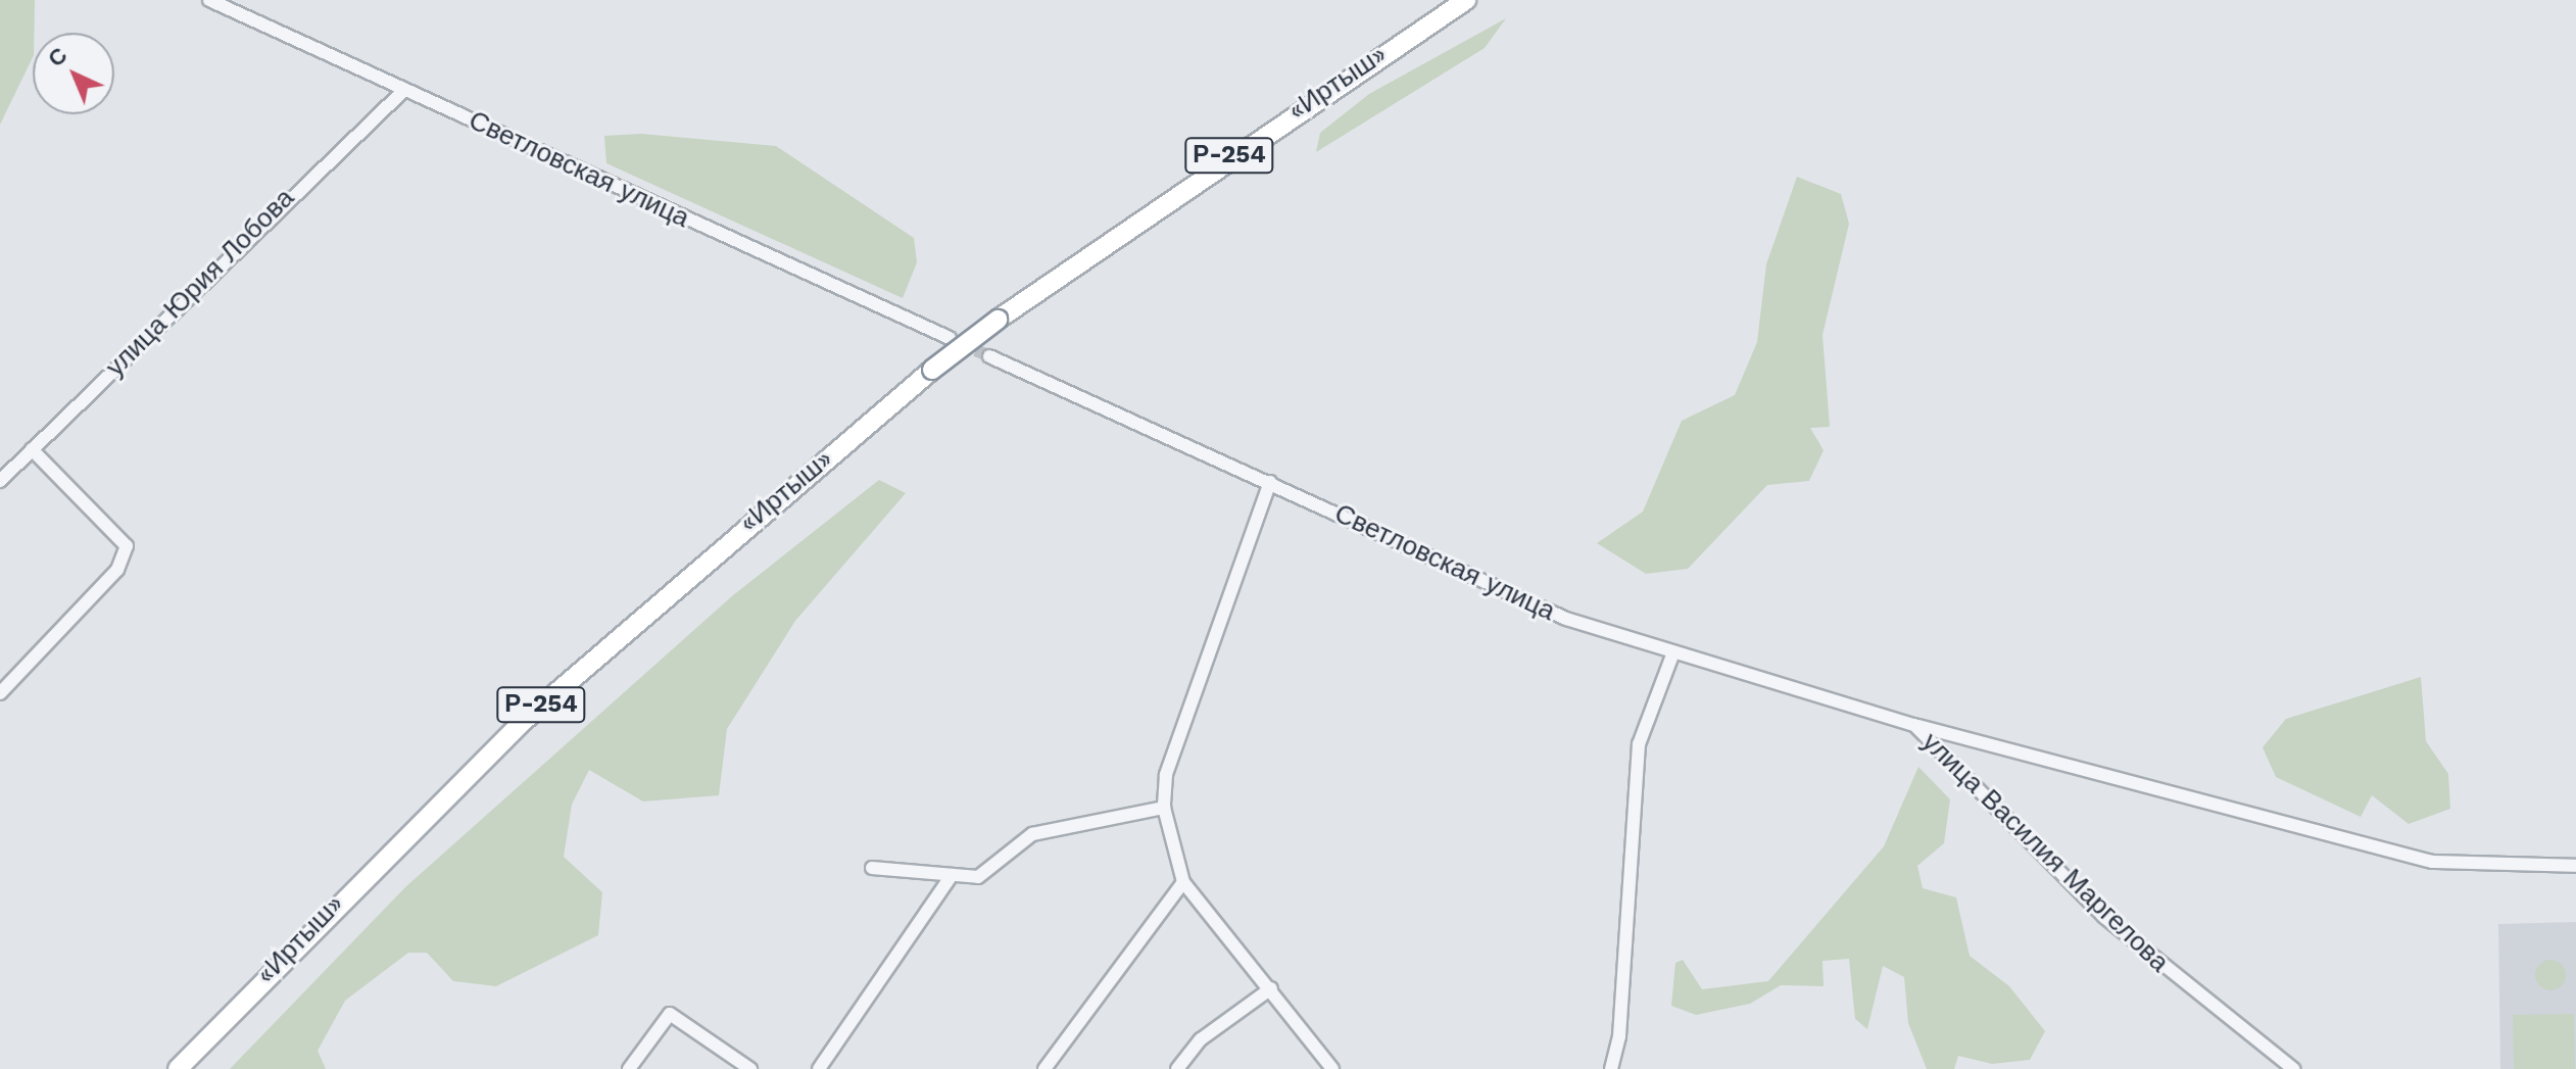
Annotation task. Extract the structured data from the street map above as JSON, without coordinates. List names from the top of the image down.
{
  "streets": {
    "highway": ["«Иртыш»", "Р-254"],
    "street": ["Светловская улица", "улица Юрия Лобова", "улица Василия Маргелова"]
  },
  "crossings": [
    ["Светловская улица", "улица Юрия Лобова"],
    ["Светловская улица", "улица Василия Маргелова"]
  ],
  "north": "top left"
}
